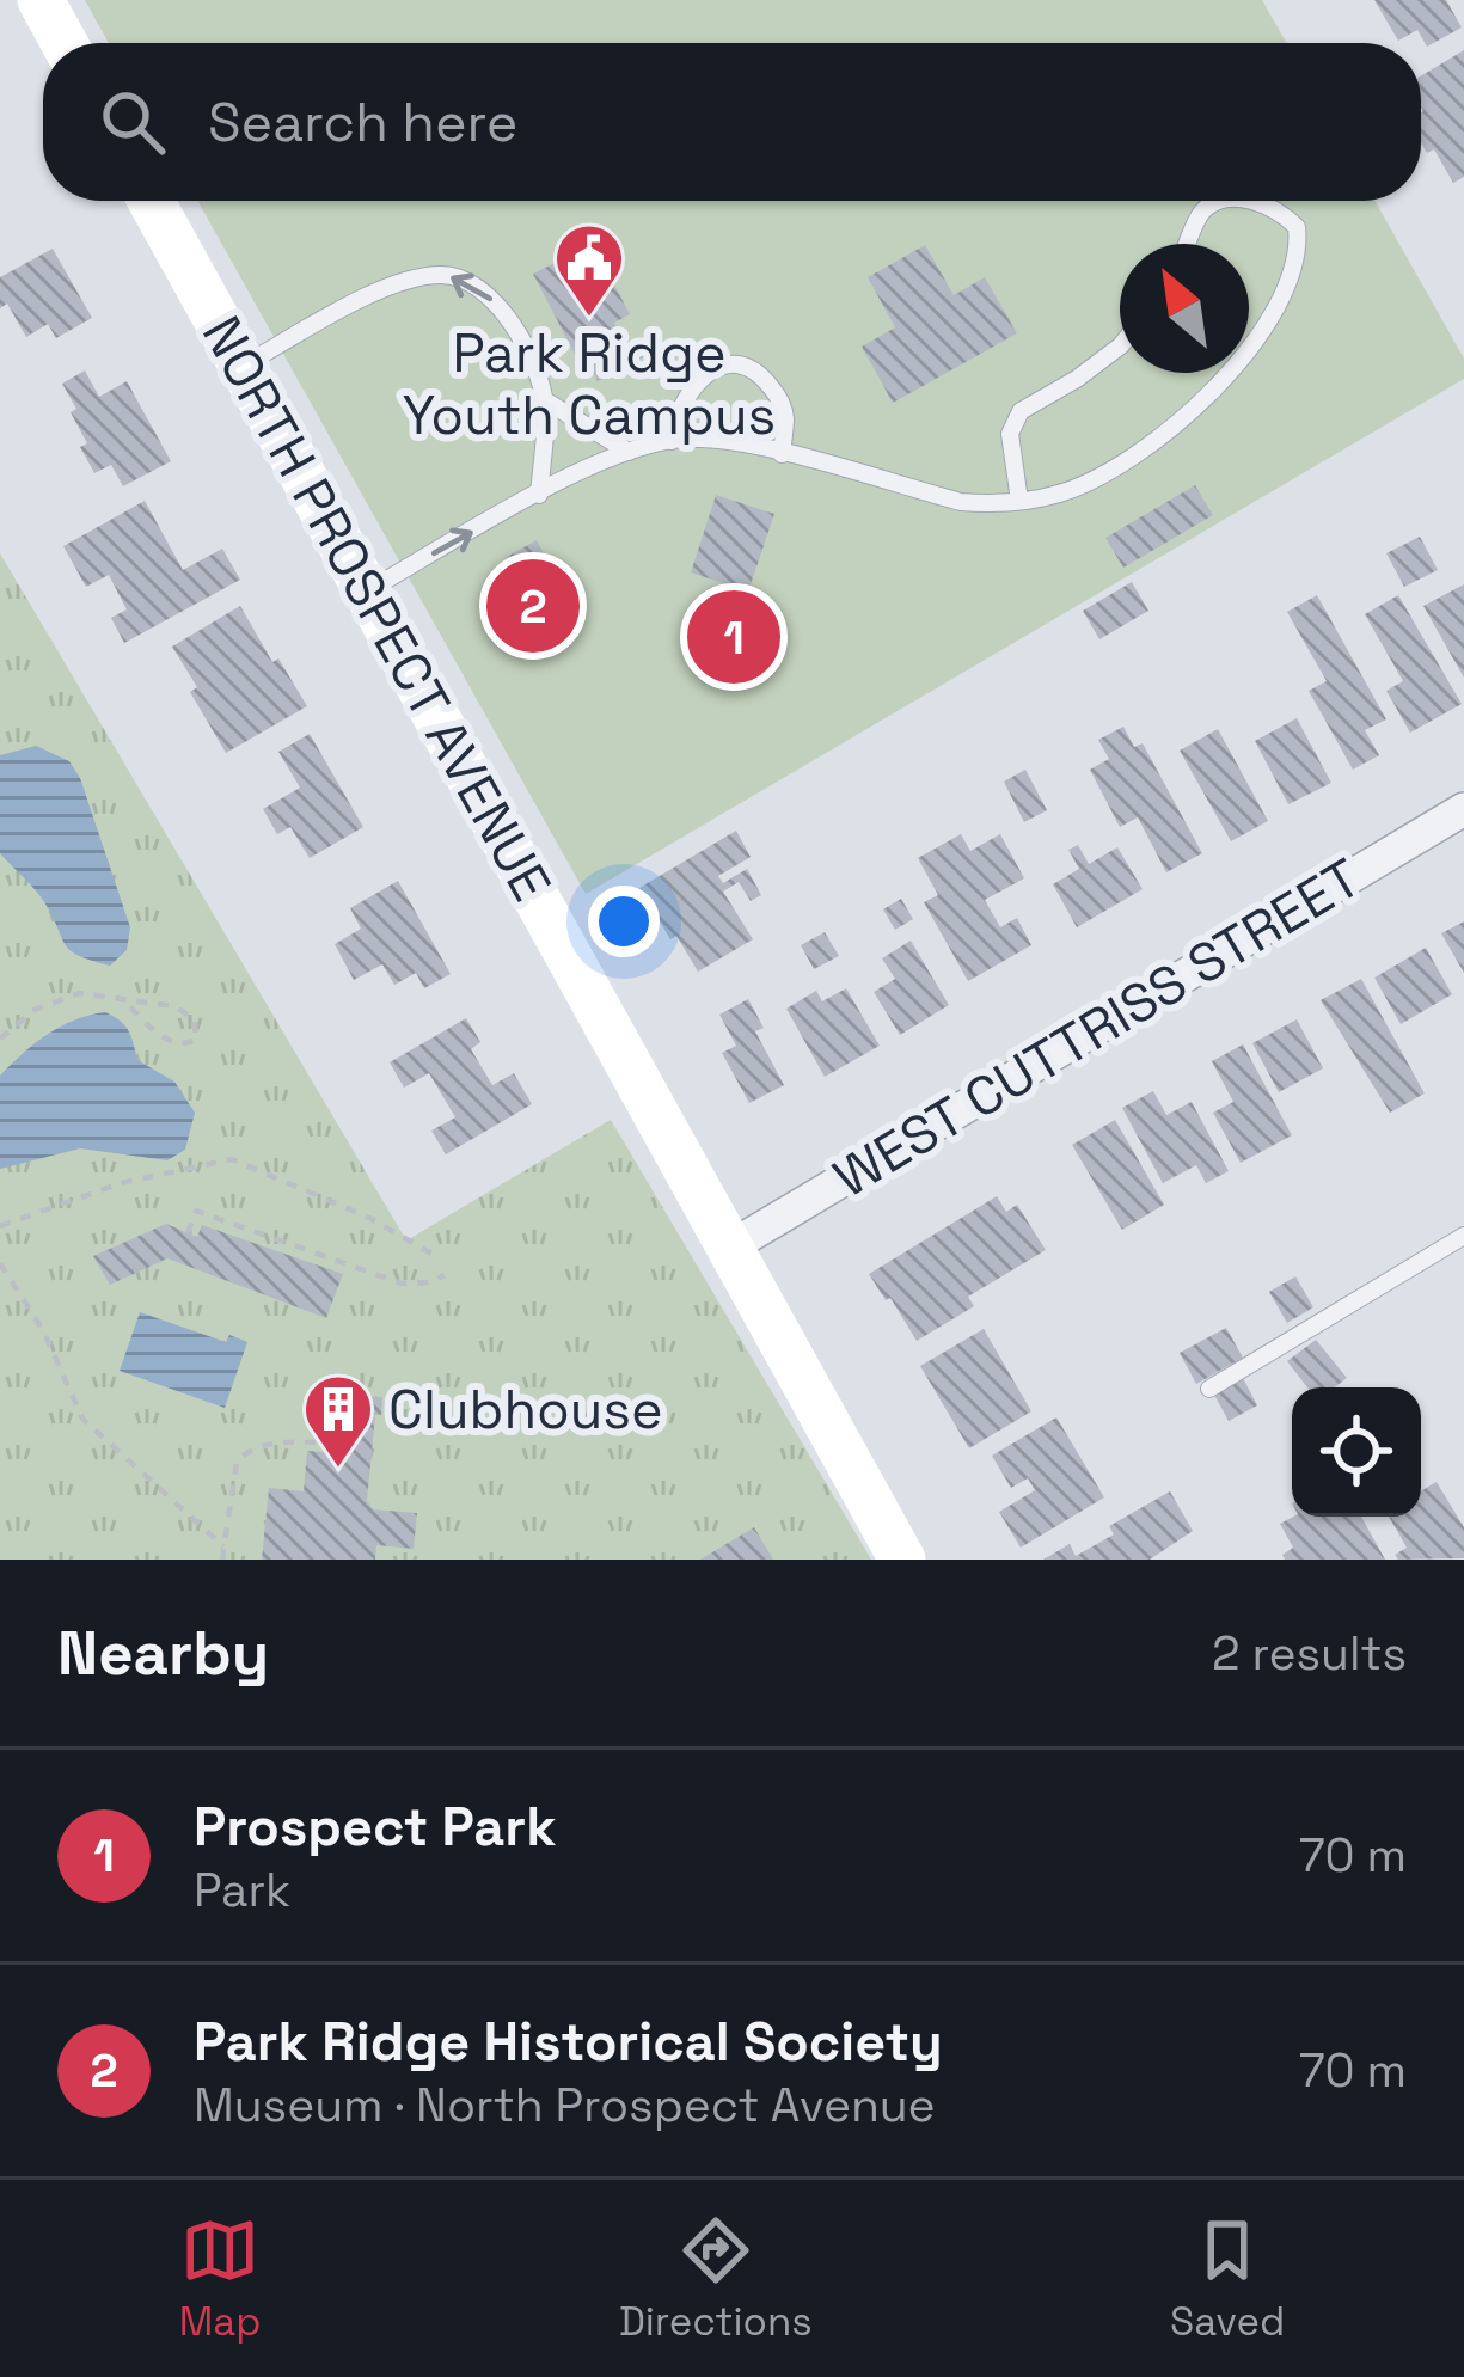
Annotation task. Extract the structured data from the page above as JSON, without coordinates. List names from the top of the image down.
{
  "streets": {
    "street": ["NORTH PROSPECT AVENUE", "WEST CUTTRISS STREET"]
  },
  "crossings": [
    ["NORTH PROSPECT AVENUE", "WEST CUTTRISS STREET"]
  ],
  "places": {
    "public building": ["Park Ridge Youth Campus"],
    "building": ["Clubhouse"]
  },
  "north": "top left",
  "page": {
    "search": "Search here",
    "pins": ["2", "1"],
    "heading": ["Nearby", "2 results"],
    "list": [
      {
        "mark": "1",
        "name": "Prospect Park",
        "note": "Park",
        "value": "70 m"
      },
      {
        "mark": "2",
        "name": "Park Ridge Historical Society",
        "note": "Museum · North Prospect Avenue",
        "value": "70 m"
      }
    ],
    "nav": ["Map", "Directions", "Saved"]
  }
}
